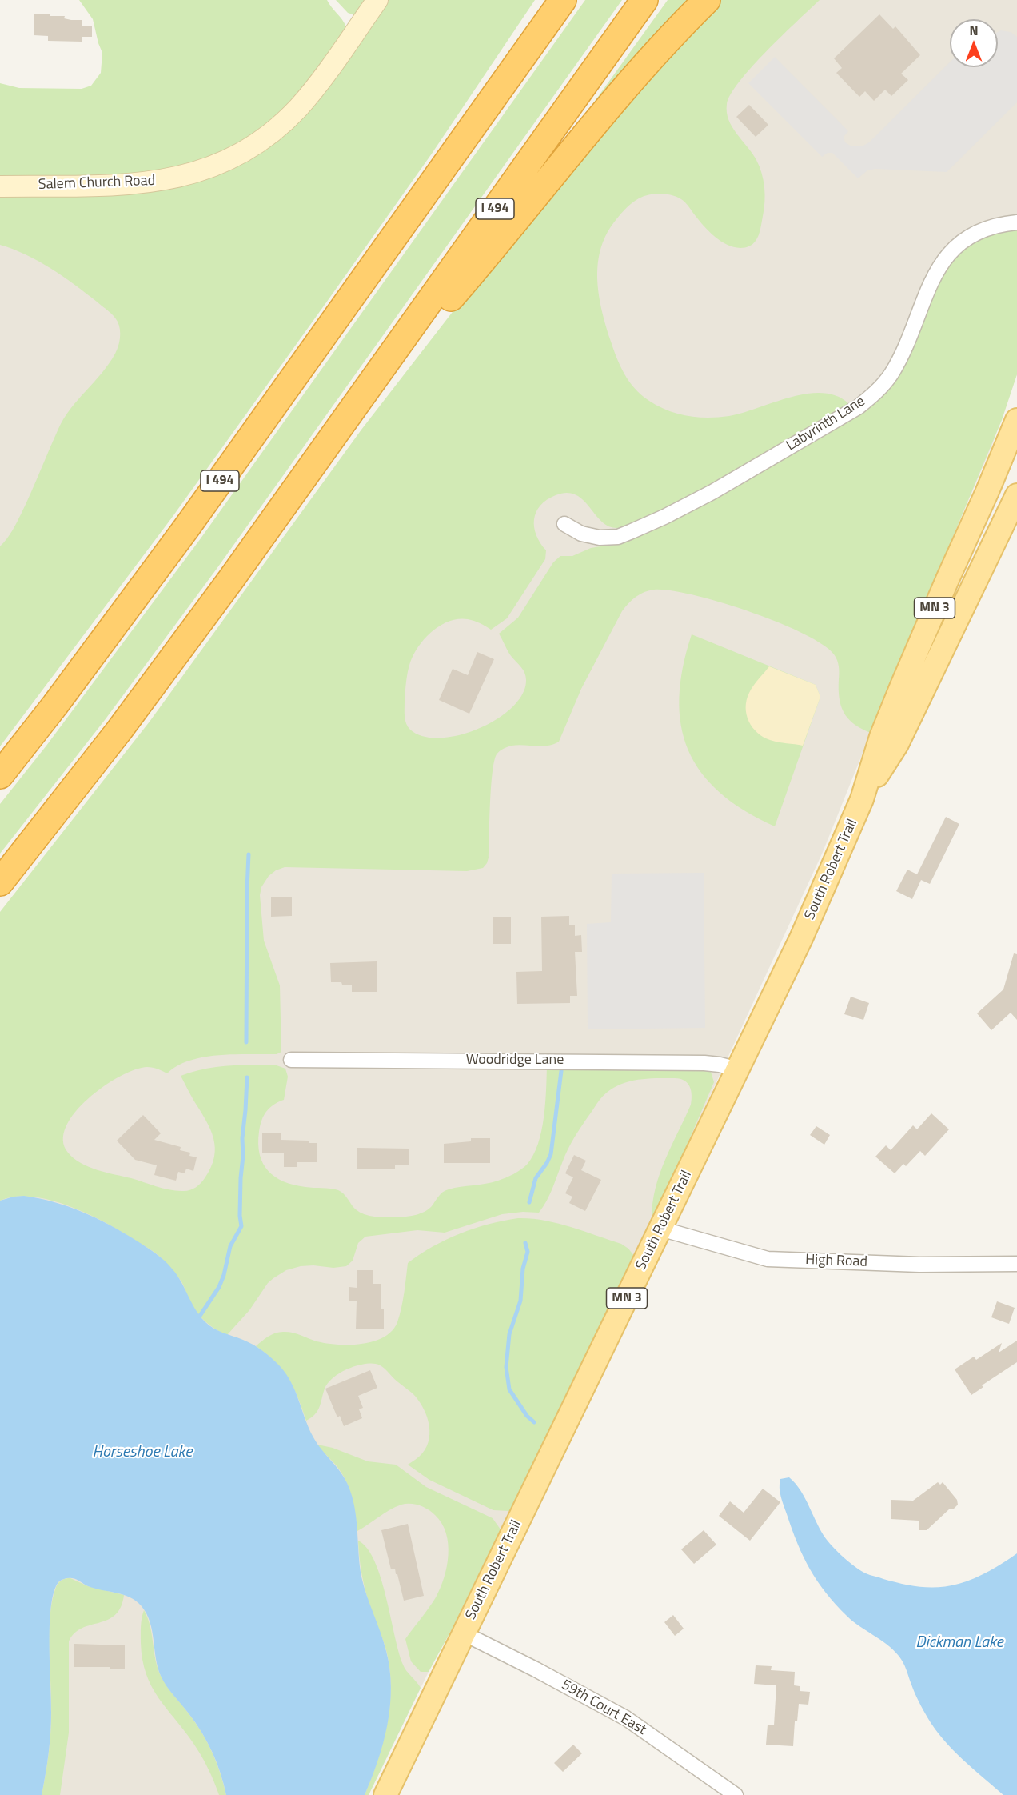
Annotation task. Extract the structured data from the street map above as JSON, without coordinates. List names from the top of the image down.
{
  "streets": {
    "highway": ["I 494"],
    "main road": ["MN 3", "South Robert Trail"],
    "street": [
      "Salem Church Road",
      "Labyrinth Lane",
      "Woodridge Lane",
      "High Road",
      "59th Court East"
    ]
  },
  "crossings": [
    ["South Robert Trail", "Woodridge Lane"],
    ["South Robert Trail", "High Road"],
    ["South Robert Trail", "59th Court East"]
  ],
  "water": ["Horseshoe Lake", "Dickman Lake"],
  "north": "top"
}
